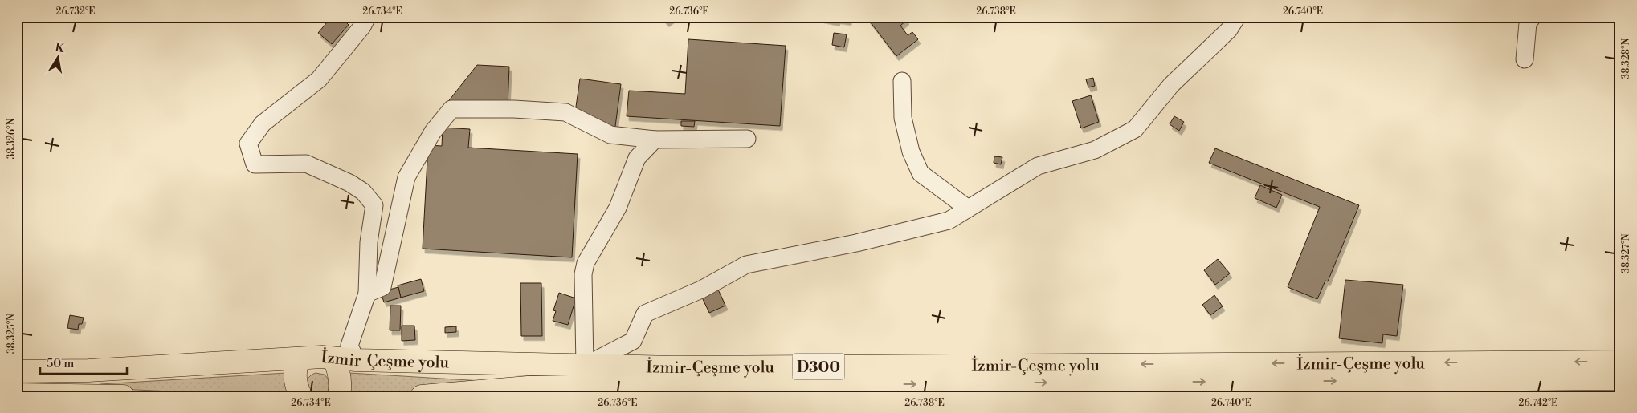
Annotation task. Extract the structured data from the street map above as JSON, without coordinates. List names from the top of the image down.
{
  "streets": {
    "highway": ["İzmir-Çeşme yolu", "D300"]
  },
  "scale_bar": "50 m",
  "north": "top",
  "coordinates": [
    "26.732°E",
    "26.734°E",
    "26.736°E",
    "26.738°E",
    "26.740°E",
    "38.328°N",
    "38.326°N",
    "38.327°N",
    "38.325°N",
    "26.742°E"
  ]
}
